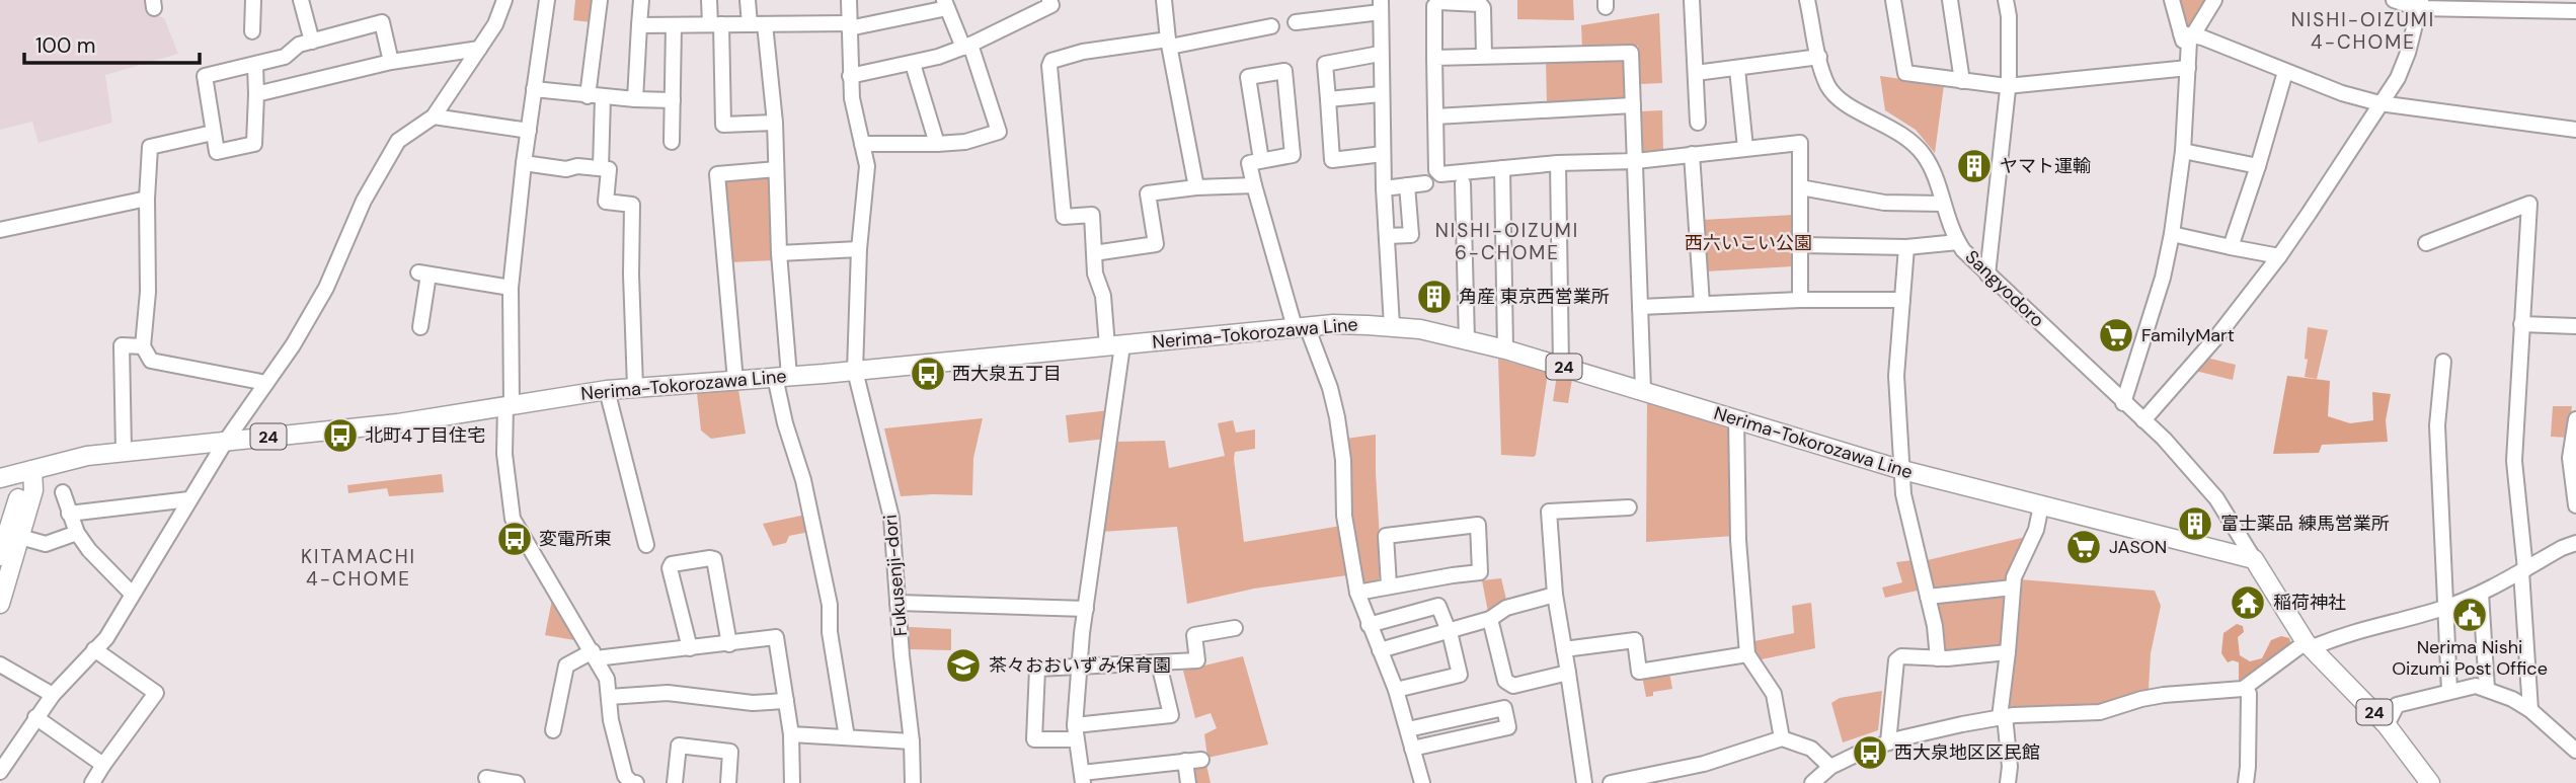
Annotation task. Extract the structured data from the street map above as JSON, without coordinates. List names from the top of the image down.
{
  "streets": {
    "main road": ["Nerima-Tokorozawa Line", "24"],
    "street": ["Sangyodoro", "Fukusenji-dori"]
  },
  "crossings": [
    ["Sangyodoro", "Nerima-Tokorozawa Line"],
    ["Sangyodoro", "24"],
    ["Nerima-Tokorozawa Line", "24"],
    ["Nerima-Tokorozawa Line", "Fukusenji-dori"]
  ],
  "districts": ["NISHI-OIZUMI 4-CHOME", "NISHI-OIZUMI 6-CHOME", "KITAMACHI 4-CHOME"],
  "parks": ["西六いこい公園"],
  "places": {
    "building": ["ヤマト運輸", "角産 東京西営業所", "富士薬品 練馬営業所"],
    "supermarket": ["FamilyMart", "JASON"],
    "bus stop": [
      "西大泉五丁目",
      "北町4丁目住宅",
      "変電所東",
      "西大泉地区区民館"
    ],
    "temple": ["稲荷神社"],
    "public building": ["Nerima Nishi Oizumi Post Office"],
    "school or university": ["茶々おおいずみ保育園"]
  },
  "scale_bar": "100 m"
}
